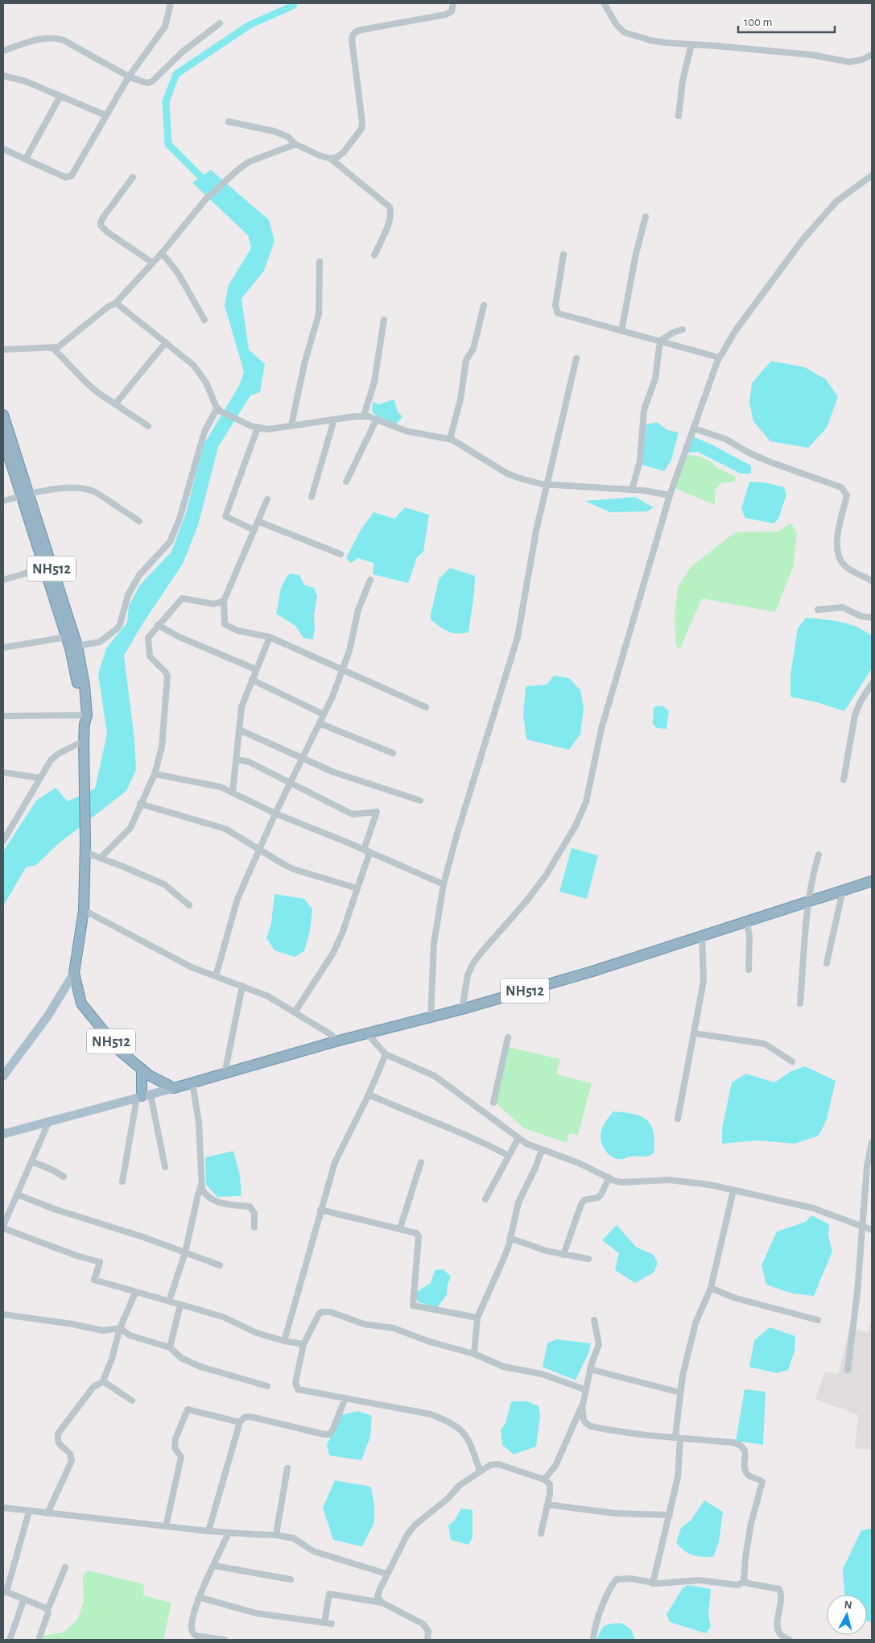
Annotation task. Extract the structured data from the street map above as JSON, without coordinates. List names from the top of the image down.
{
  "streets": {
    "highway": ["NH512"]
  },
  "scale_bar": "100 m",
  "north": "top"
}
